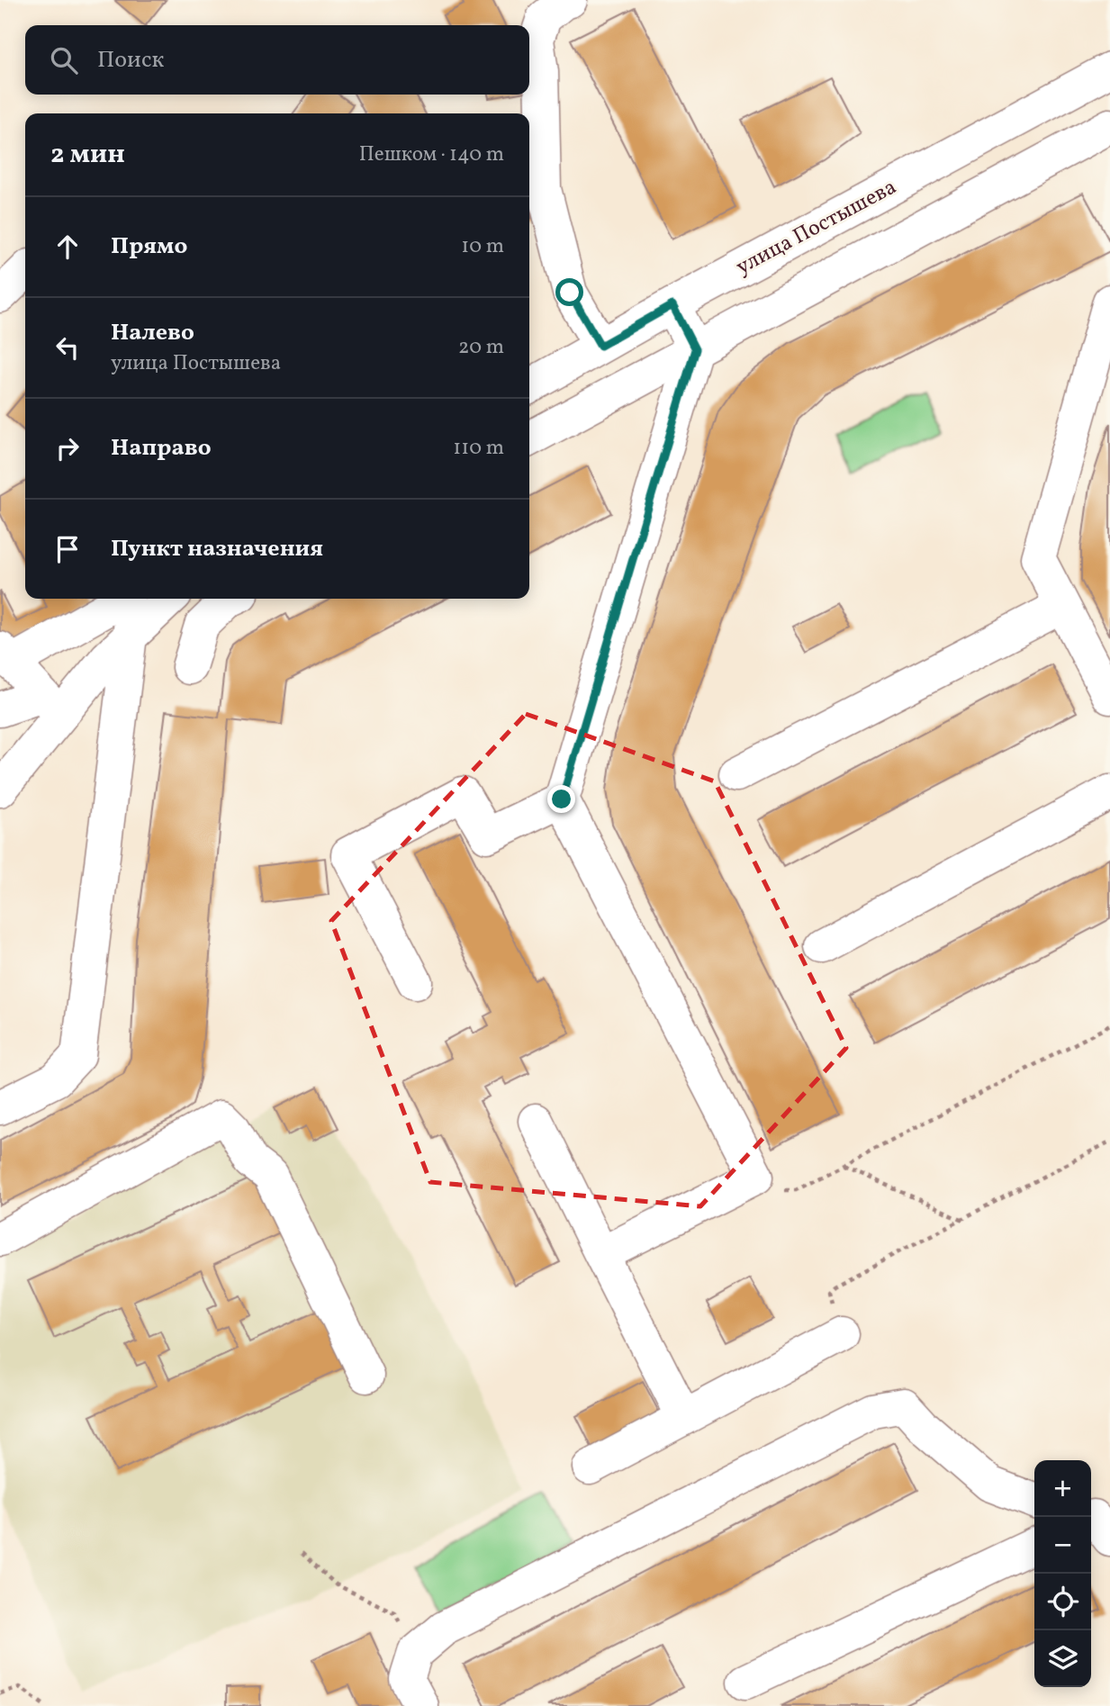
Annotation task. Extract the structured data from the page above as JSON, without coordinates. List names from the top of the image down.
{
  "streets": {
    "street": ["улица Постышева"]
  },
  "page": {
    "search": "Поиск",
    "heading": ["2 мин", "Пешком · 140 m"],
    "list": [
      ["Прямо", "10 m"],
      ["Налево", "улица Постышева", "20 m"],
      ["Направо", "110 m"],
      "Пункт назначения"
    ],
    "map_buttons": ["+", "−"]
  }
}
